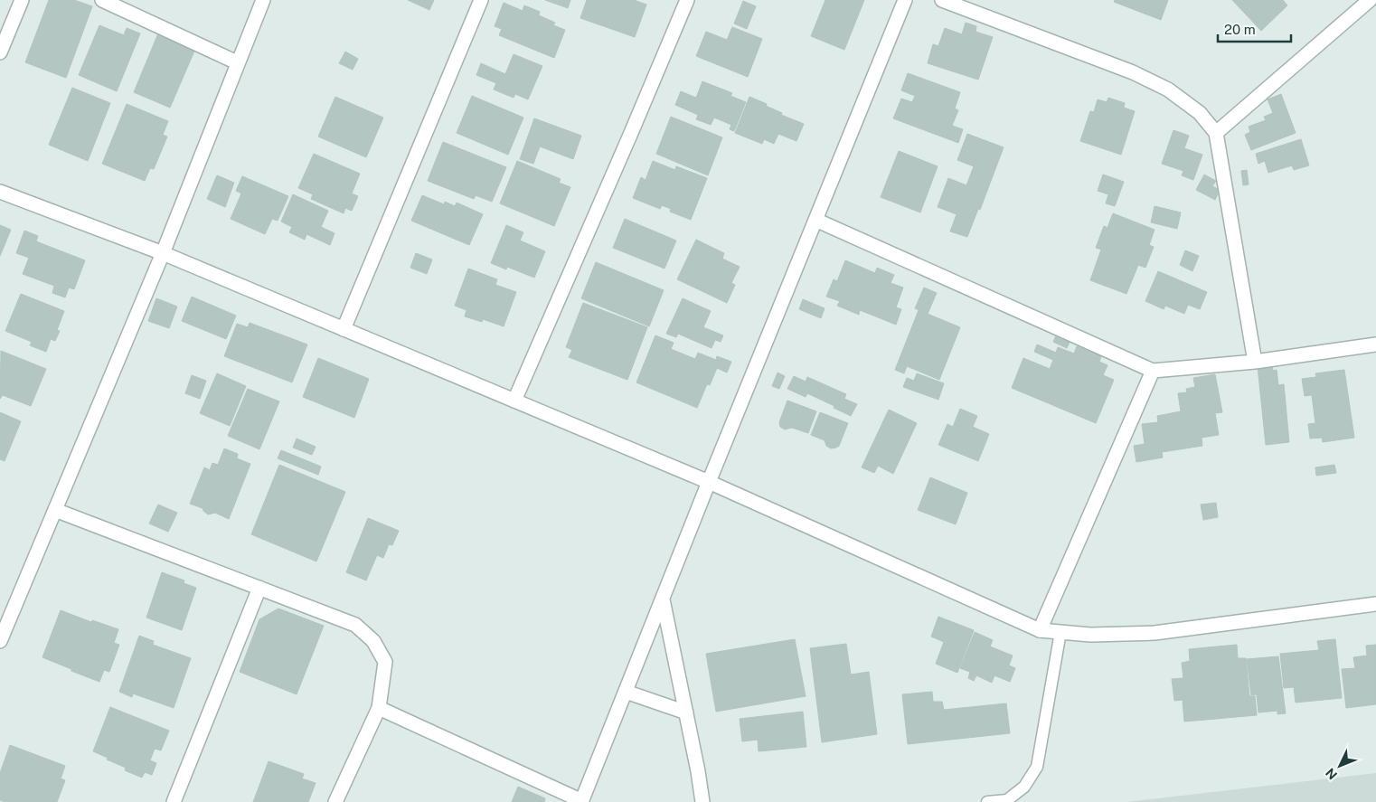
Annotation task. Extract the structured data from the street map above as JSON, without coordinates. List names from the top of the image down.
{
  "scale_bar": "20 m",
  "north": "bottom left"
}
